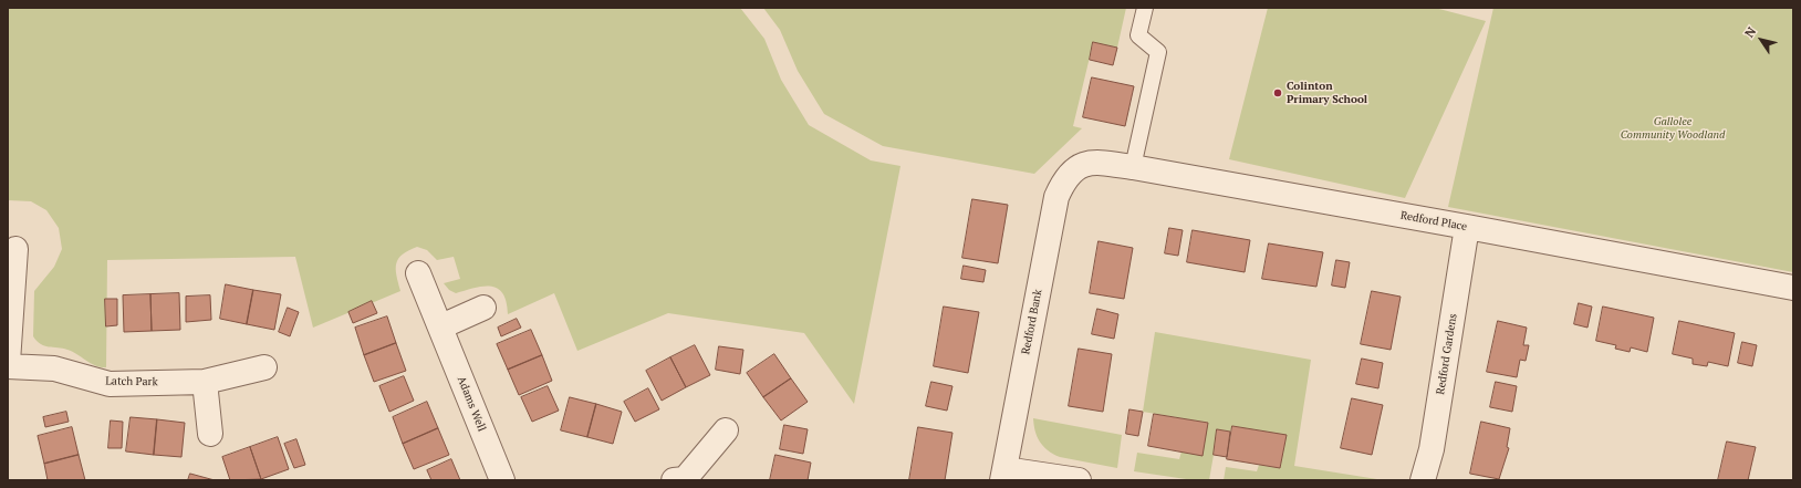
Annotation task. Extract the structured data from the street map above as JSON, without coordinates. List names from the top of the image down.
{
  "streets": {
    "street": [
      "Redford Place",
      "Redford Bank",
      "Redford Gardens",
      "Latch Park",
      "Adams Well"
    ]
  },
  "crossings": [
    ["Redford Place", "Redford Bank"],
    ["Redford Place", "Redford Gardens"]
  ],
  "parks": ["Gallolee Community Woodland"],
  "places": ["Colinton Primary School"],
  "north": "top left"
}
